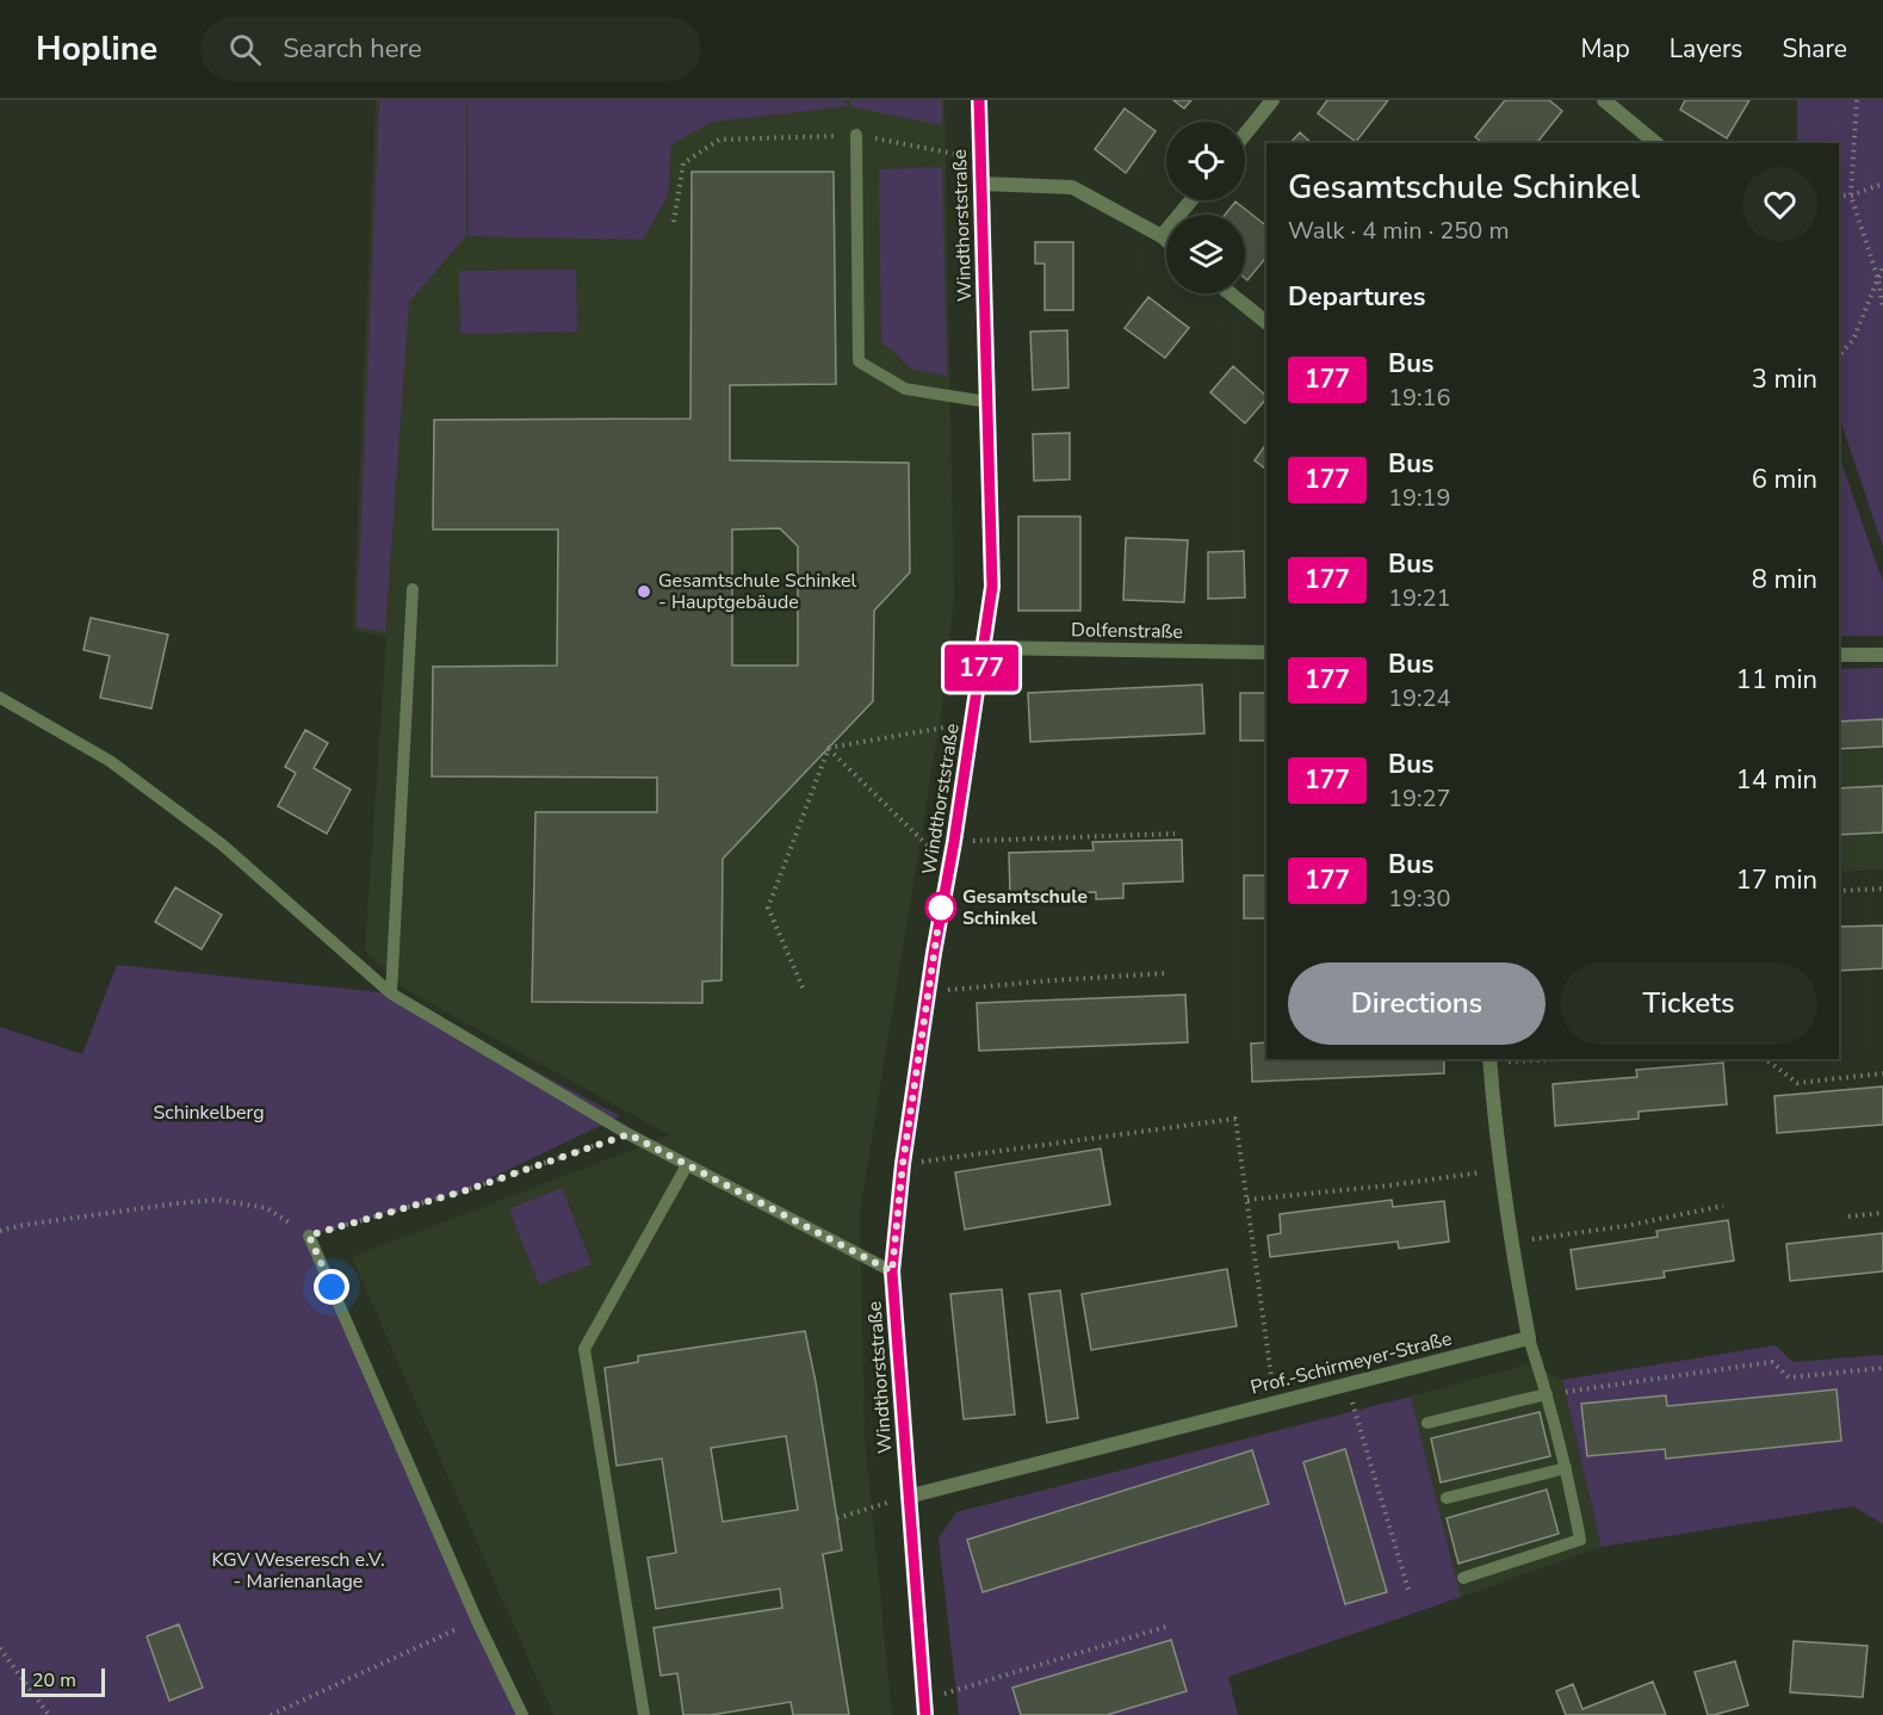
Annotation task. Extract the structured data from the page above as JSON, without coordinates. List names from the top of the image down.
{
  "streets": {
    "street": ["Windthorststraße", "Dolfenstraße", "Prof.-Schirmeyer-Straße"]
  },
  "crossings": [
    ["Windthorststraße", "Dolfenstraße"],
    ["Windthorststraße", "Prof.-Schirmeyer-Straße"]
  ],
  "parks": ["Schinkelberg", "KGV Weseresch e.V. - Marienanlage"],
  "places": ["Gesamtschule Schinkel - Hauptgebäude", "Gesamtschule Schinkel"],
  "lines": ["bus line 177"],
  "scale_bar": "20 m",
  "page": {
    "header": "Hopline",
    "search": "Search here",
    "nav": ["Map", "Layers", "Share"],
    "on_map": "177",
    "heading": [
      ["Gesamtschule Schinkel", "Walk · 4 min · 250 m"],
      "Departures"
    ],
    "list": [
      {
        "mark": "177",
        "name": "Bus",
        "note": "19:16",
        "value": "3 min"
      },
      {
        "mark": "177",
        "name": "Bus",
        "note": "19:19",
        "value": "6 min"
      },
      {
        "mark": "177",
        "name": "Bus",
        "note": "19:21",
        "value": "8 min"
      },
      {
        "mark": "177",
        "name": "Bus",
        "note": "19:24",
        "value": "11 min"
      },
      {
        "mark": "177",
        "name": "Bus",
        "note": "19:27",
        "value": "14 min"
      },
      {
        "mark": "177",
        "name": "Bus",
        "note": "19:30",
        "value": "17 min"
      }
    ],
    "buttons": ["Directions", "Tickets"],
    "scale": "20 m"
  }
}
